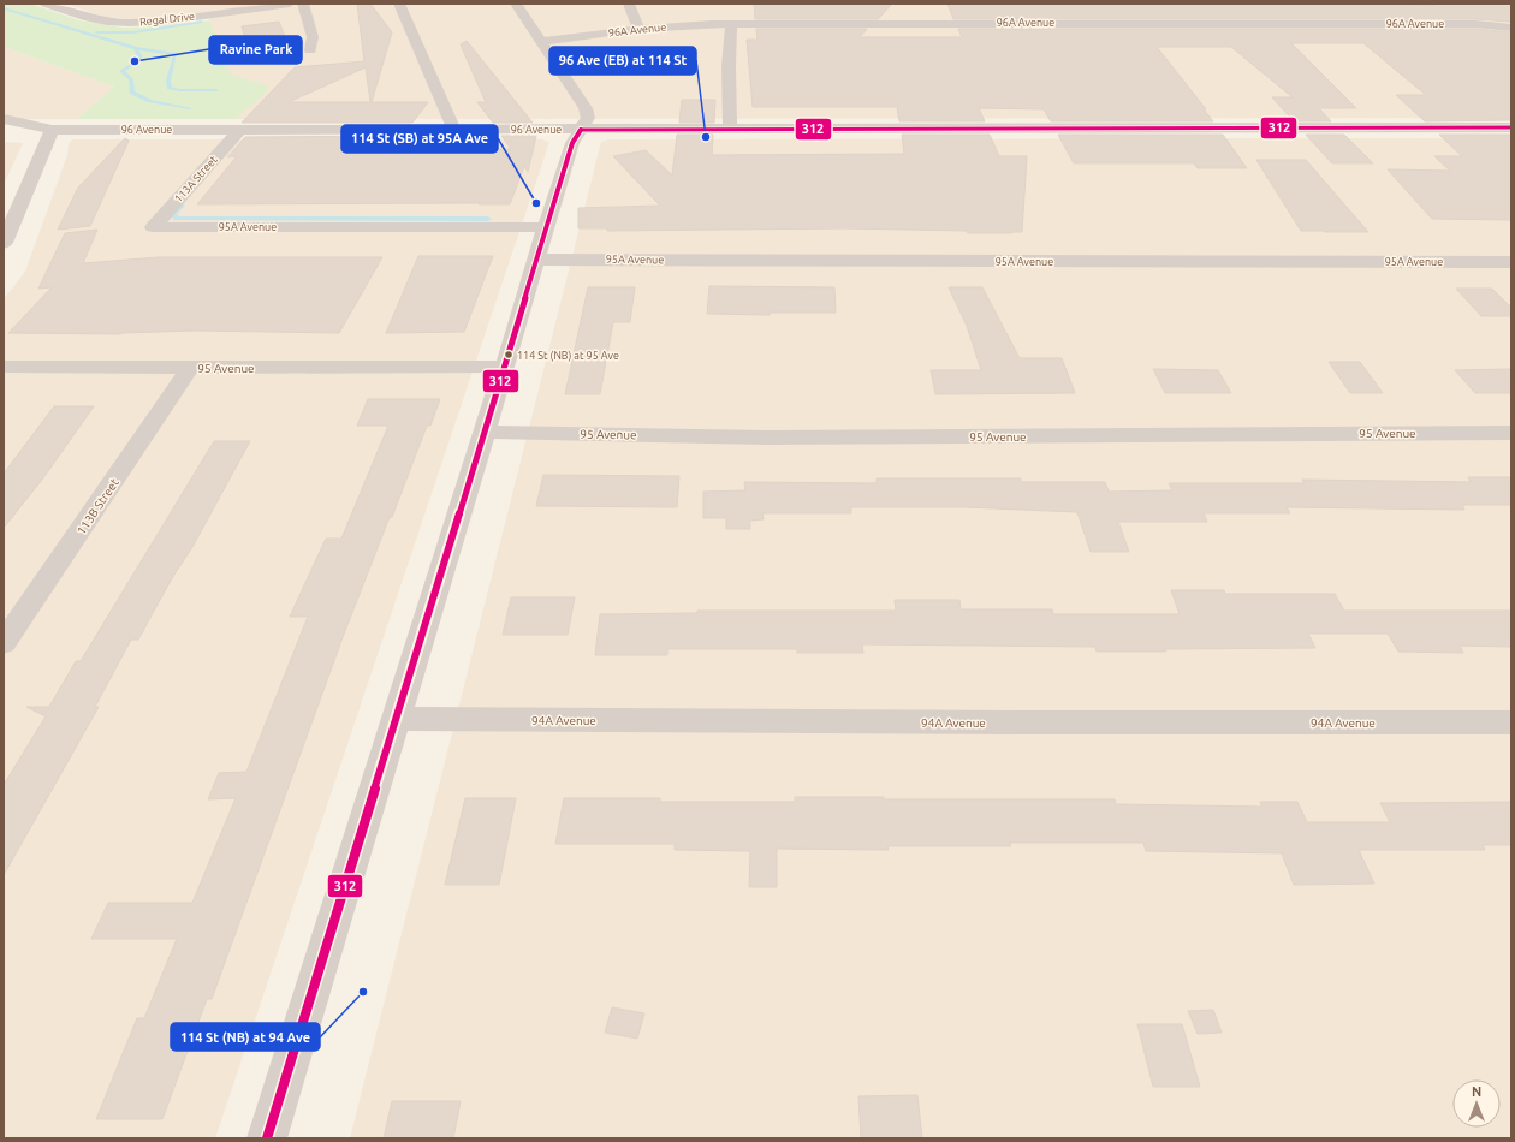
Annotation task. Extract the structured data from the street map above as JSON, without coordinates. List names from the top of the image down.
{
  "streets": {
    "street": [
      "Regal Drive",
      "96A Avenue",
      "96 Avenue",
      "113A Street",
      "95A Avenue",
      "95 Avenue",
      "113B Street",
      "94A Avenue"
    ]
  },
  "crossings": [
    ["96 Avenue", "113A Street"],
    ["113A Street", "95A Avenue"],
    ["95 Avenue", "113B Street"]
  ],
  "places": [
    "Ravine Park",
    "96 Ave (EB) at 114 St",
    "114 St (SB) at 95A Ave",
    "114 St (NB) at 95 Ave",
    "114 St (NB) at 94 Ave"
  ],
  "lines": ["transit line 312"],
  "north": "top"
}
